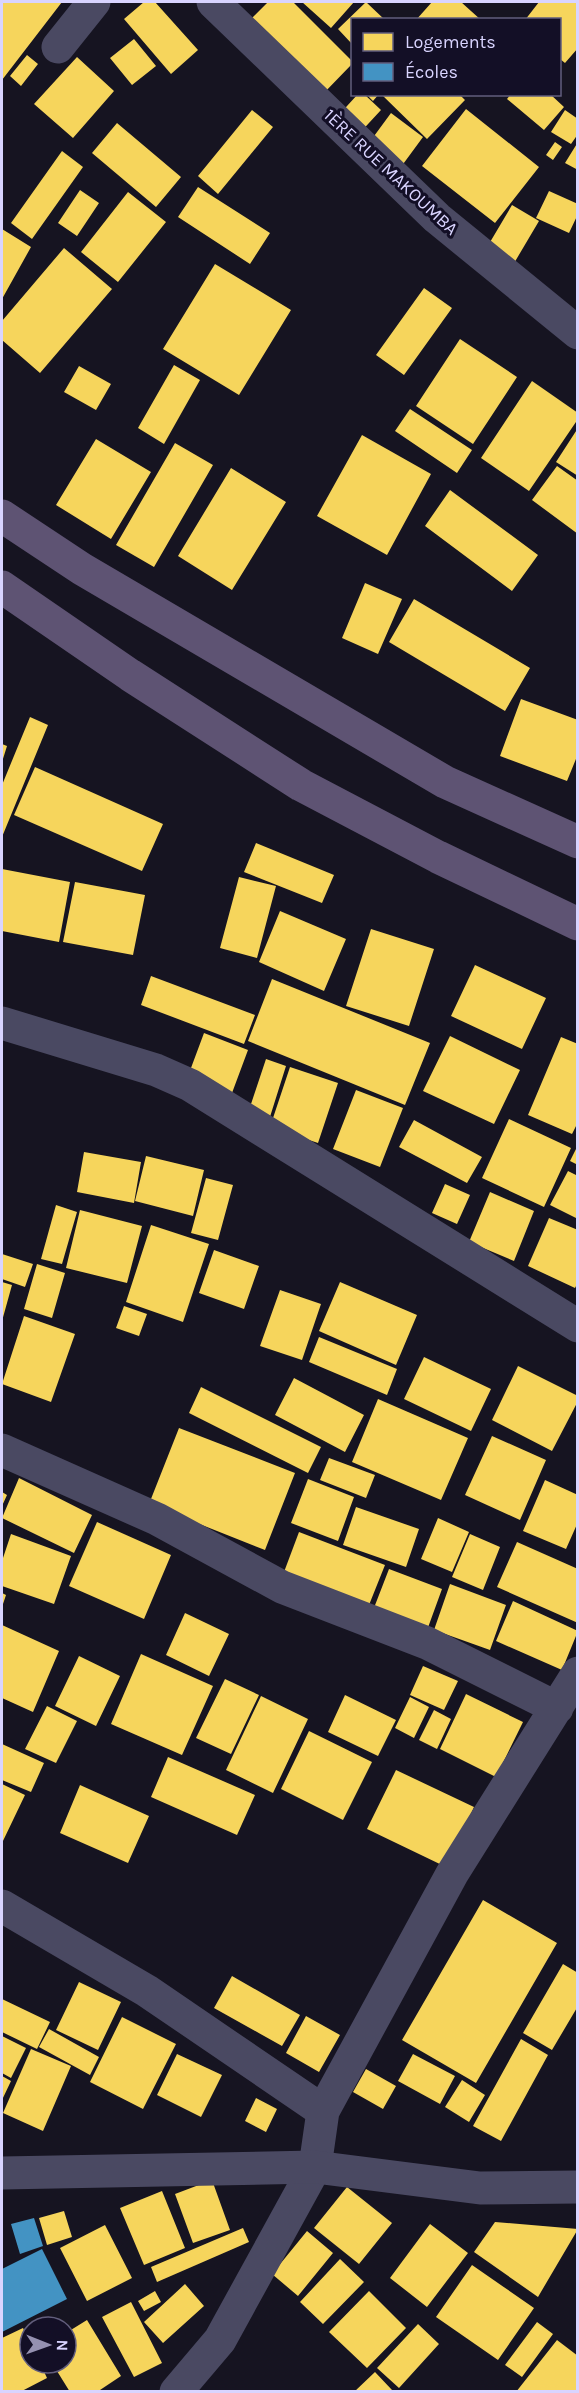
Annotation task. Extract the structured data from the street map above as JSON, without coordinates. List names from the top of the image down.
{
  "streets": {
    "street": ["1ÈRE RUE MAKOUMBA"]
  },
  "legend": ["Logements", "Écoles"],
  "north": "right"
}
